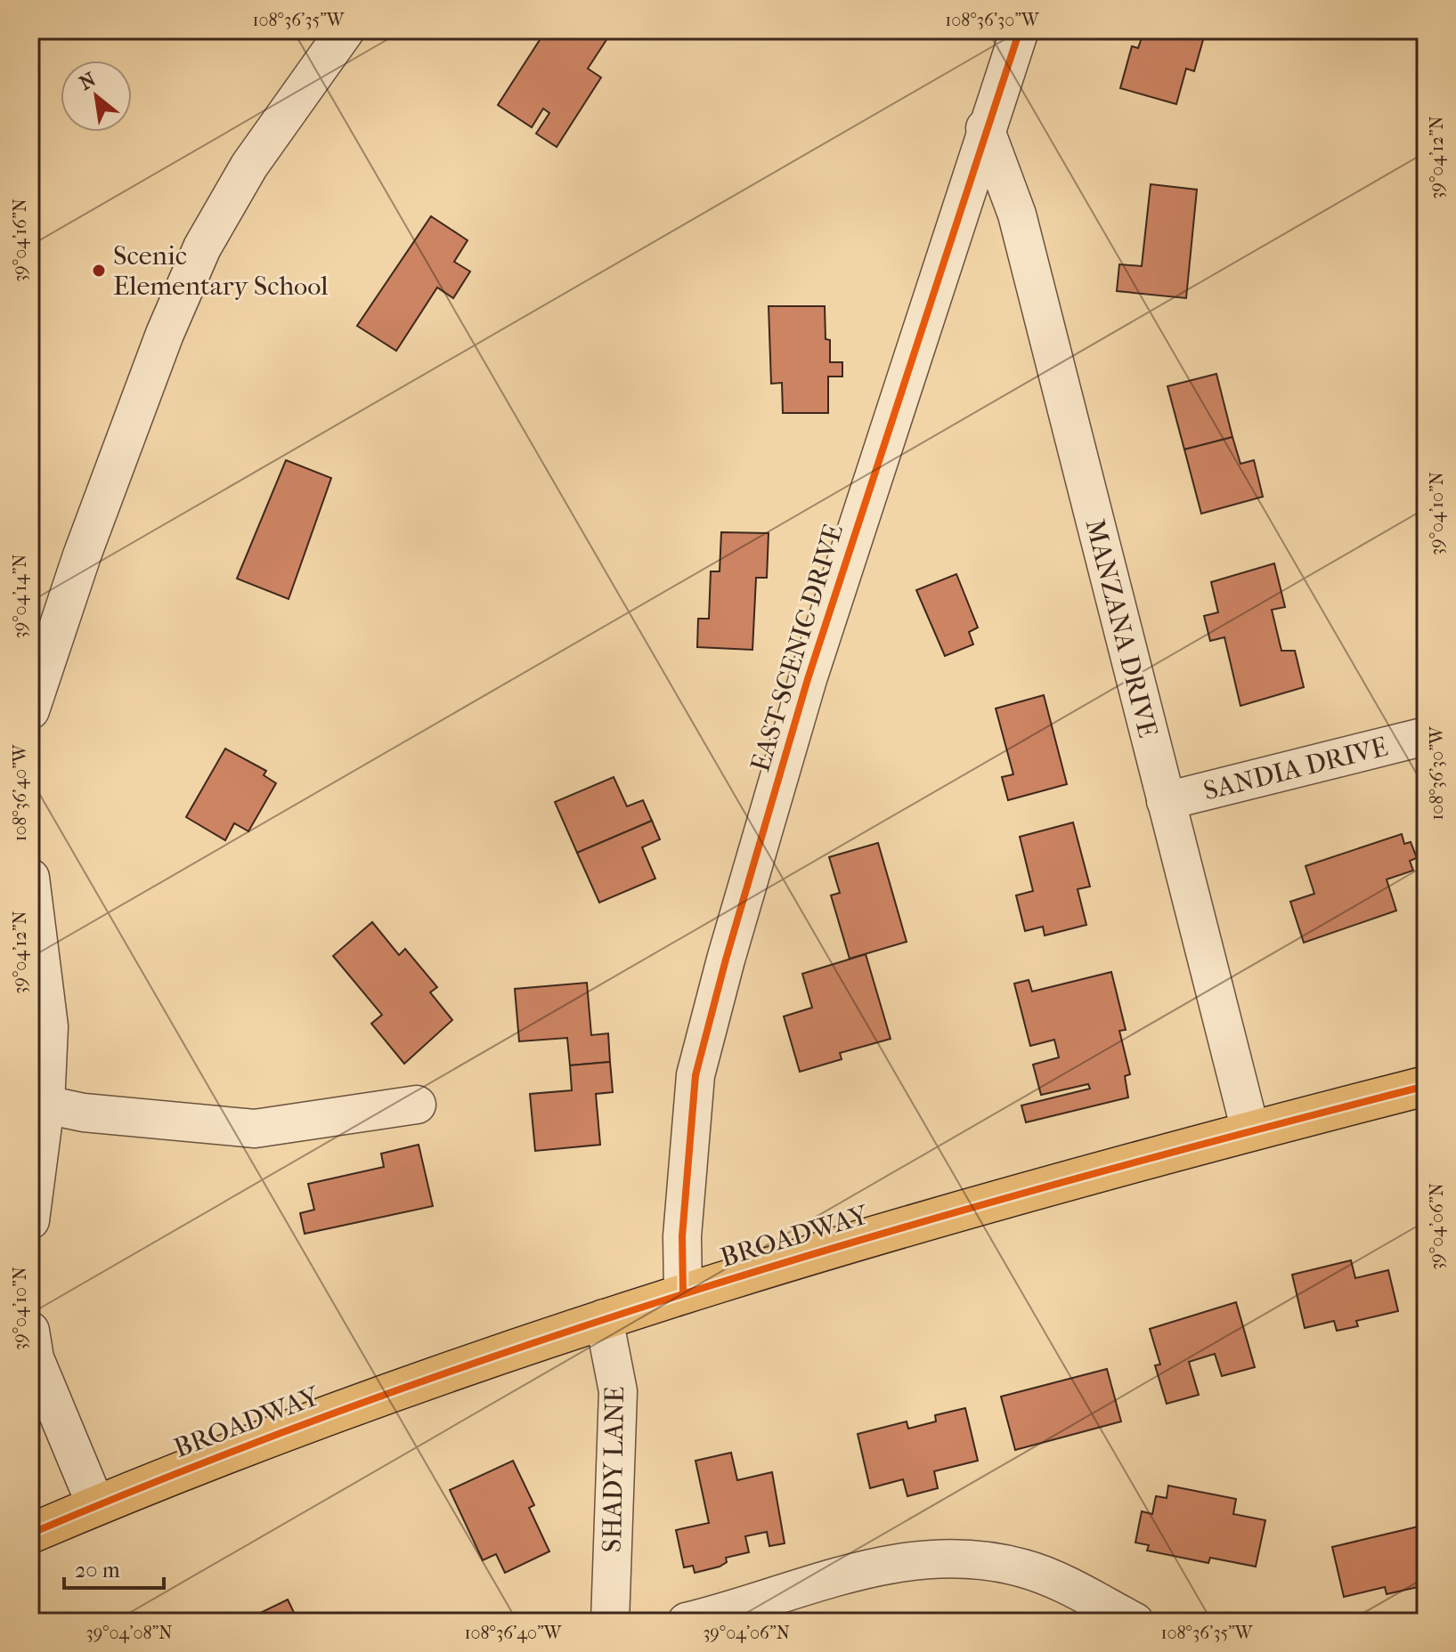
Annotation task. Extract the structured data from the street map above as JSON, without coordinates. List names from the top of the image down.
{
  "streets": {
    "main road": ["BROADWAY"],
    "street": [
      "MANZANA DRIVE",
      "EAST SCENIC DRIVE",
      "SANDIA DRIVE",
      "SHADY LANE"
    ]
  },
  "crossings": [
    ["MANZANA DRIVE", "EAST SCENIC DRIVE"],
    ["MANZANA DRIVE", "SANDIA DRIVE"],
    ["MANZANA DRIVE", "BROADWAY"],
    ["EAST SCENIC DRIVE", "BROADWAY"],
    ["BROADWAY", "SHADY LANE"]
  ],
  "places": ["Scenic Elementary School"],
  "scale_bar": "20 m",
  "north": "top left",
  "coordinates": [
    "108°36'35\"W",
    "108°36'30\"W",
    "39°04'12\"N",
    "39°04'16\"N",
    "39°04'10\"N",
    "39°04'14\"N",
    "108°36'40\"W",
    "39°04'06\"N",
    "39°04'08\"N"
  ]
}
